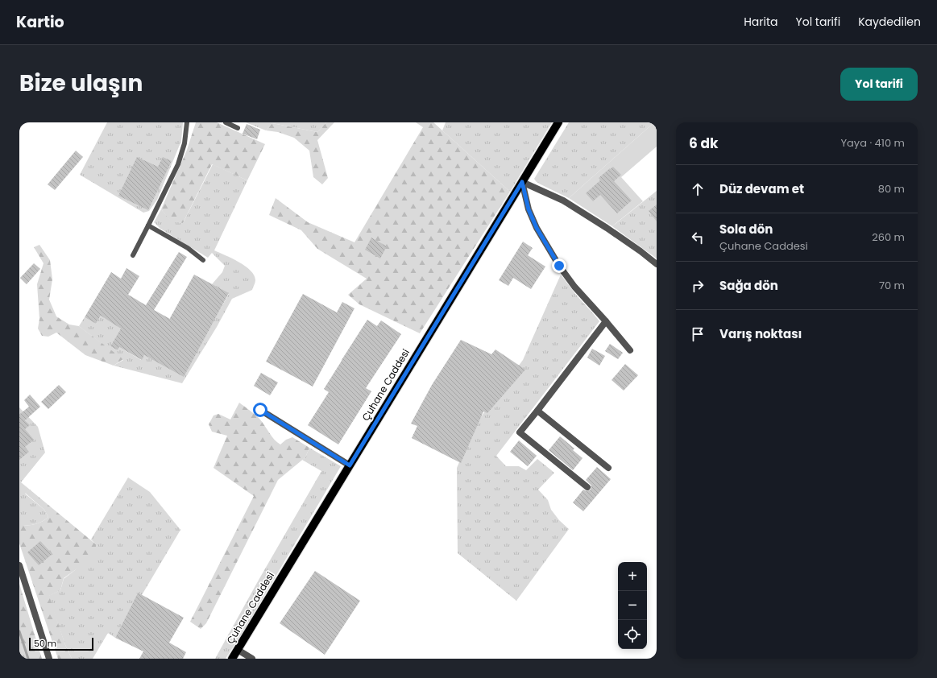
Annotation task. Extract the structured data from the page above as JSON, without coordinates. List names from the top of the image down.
{
  "streets": {
    "main road": ["Çuhane Caddesi"]
  },
  "scale_bar": "50 m",
  "page": {
    "header": "Kartio",
    "nav": ["Harita", "Yol tarifi", "Kaydedilen"],
    "title": "Bize ulaşın",
    "buttons": "Yol tarifi",
    "heading": ["6 dk", "Yaya · 410 m"],
    "list": [
      ["Düz devam et", "80 m"],
      ["Sola dön", "Çuhane Caddesi", "260 m"],
      ["Sağa dön", "70 m"],
      "Varış noktası"
    ],
    "map_buttons": ["+", "−"],
    "scale": "50 m"
  }
}
